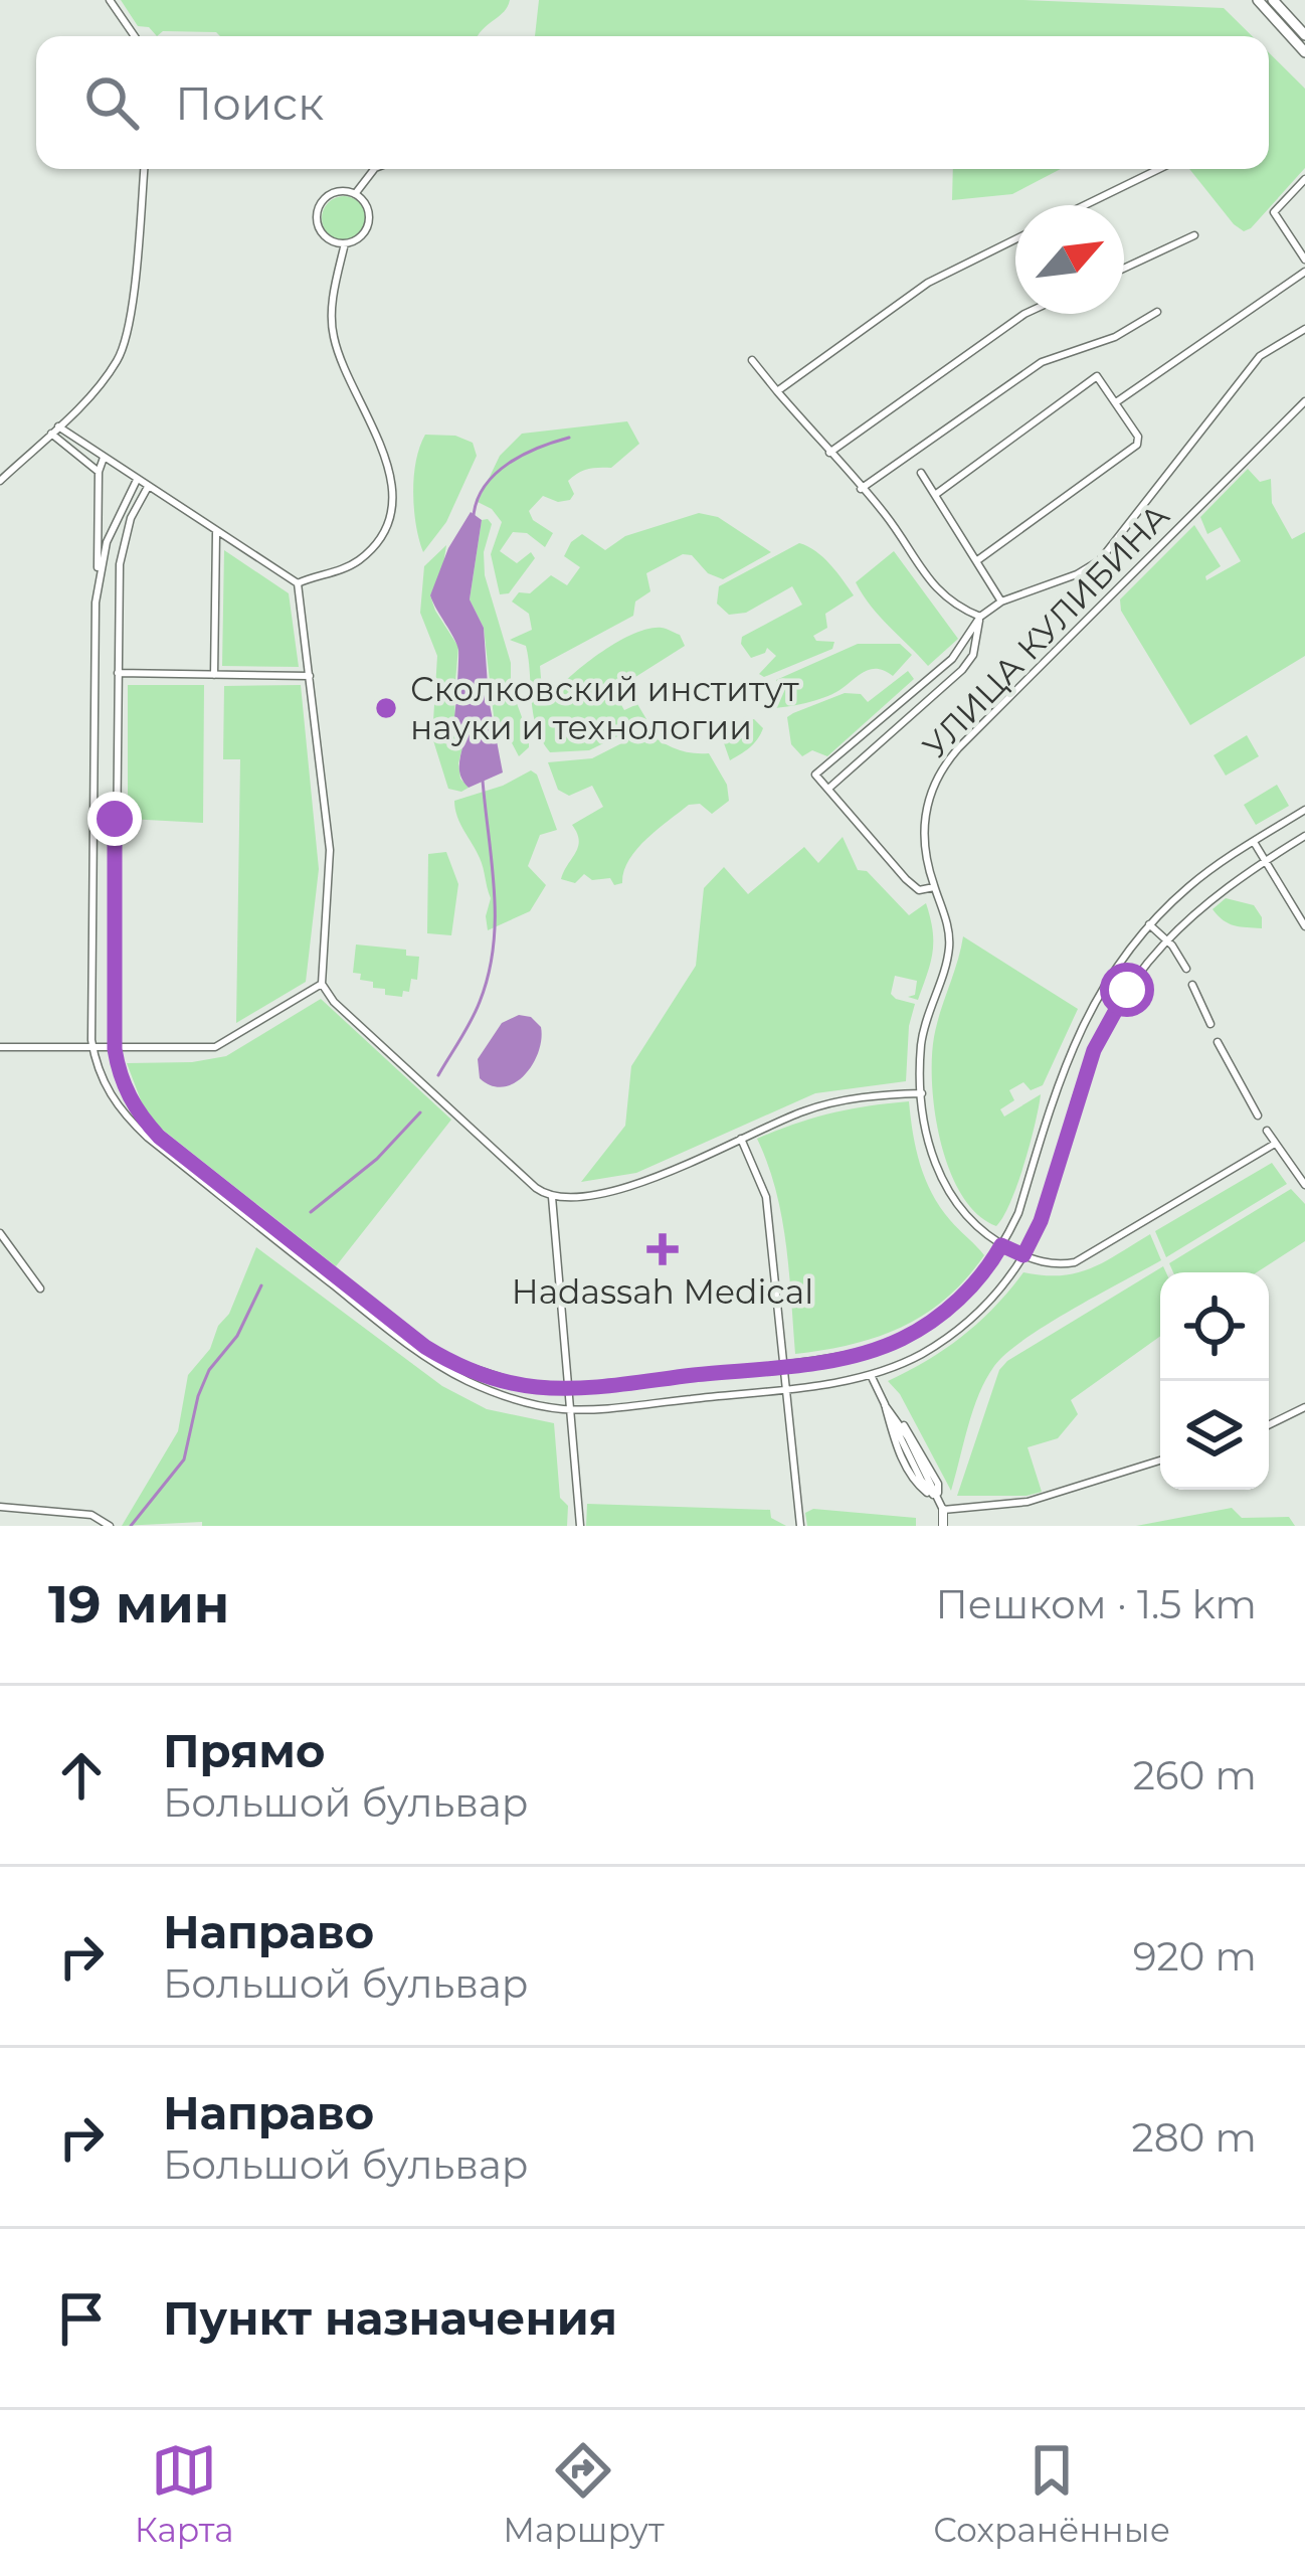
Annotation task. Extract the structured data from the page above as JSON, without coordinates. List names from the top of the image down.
{
  "streets": {
    "street": ["УЛИЦА КУЛИБИНА"]
  },
  "places": {
    "other": ["Сколковский институт науки и технологии"],
    "health": ["Hadassah Medical"]
  },
  "north": "top right",
  "page": {
    "search": "Поиск",
    "heading": ["19 мин", "Пешком · 1.5 km"],
    "list": [
      ["Прямо", "Большой бульвар", "260 m"],
      ["Направо", "Большой бульвар", "920 m"],
      ["Направо", "Большой бульвар", "280 m"],
      "Пункт назначения"
    ],
    "nav": ["Карта", "Маршрут", "Сохранённые"]
  }
}
